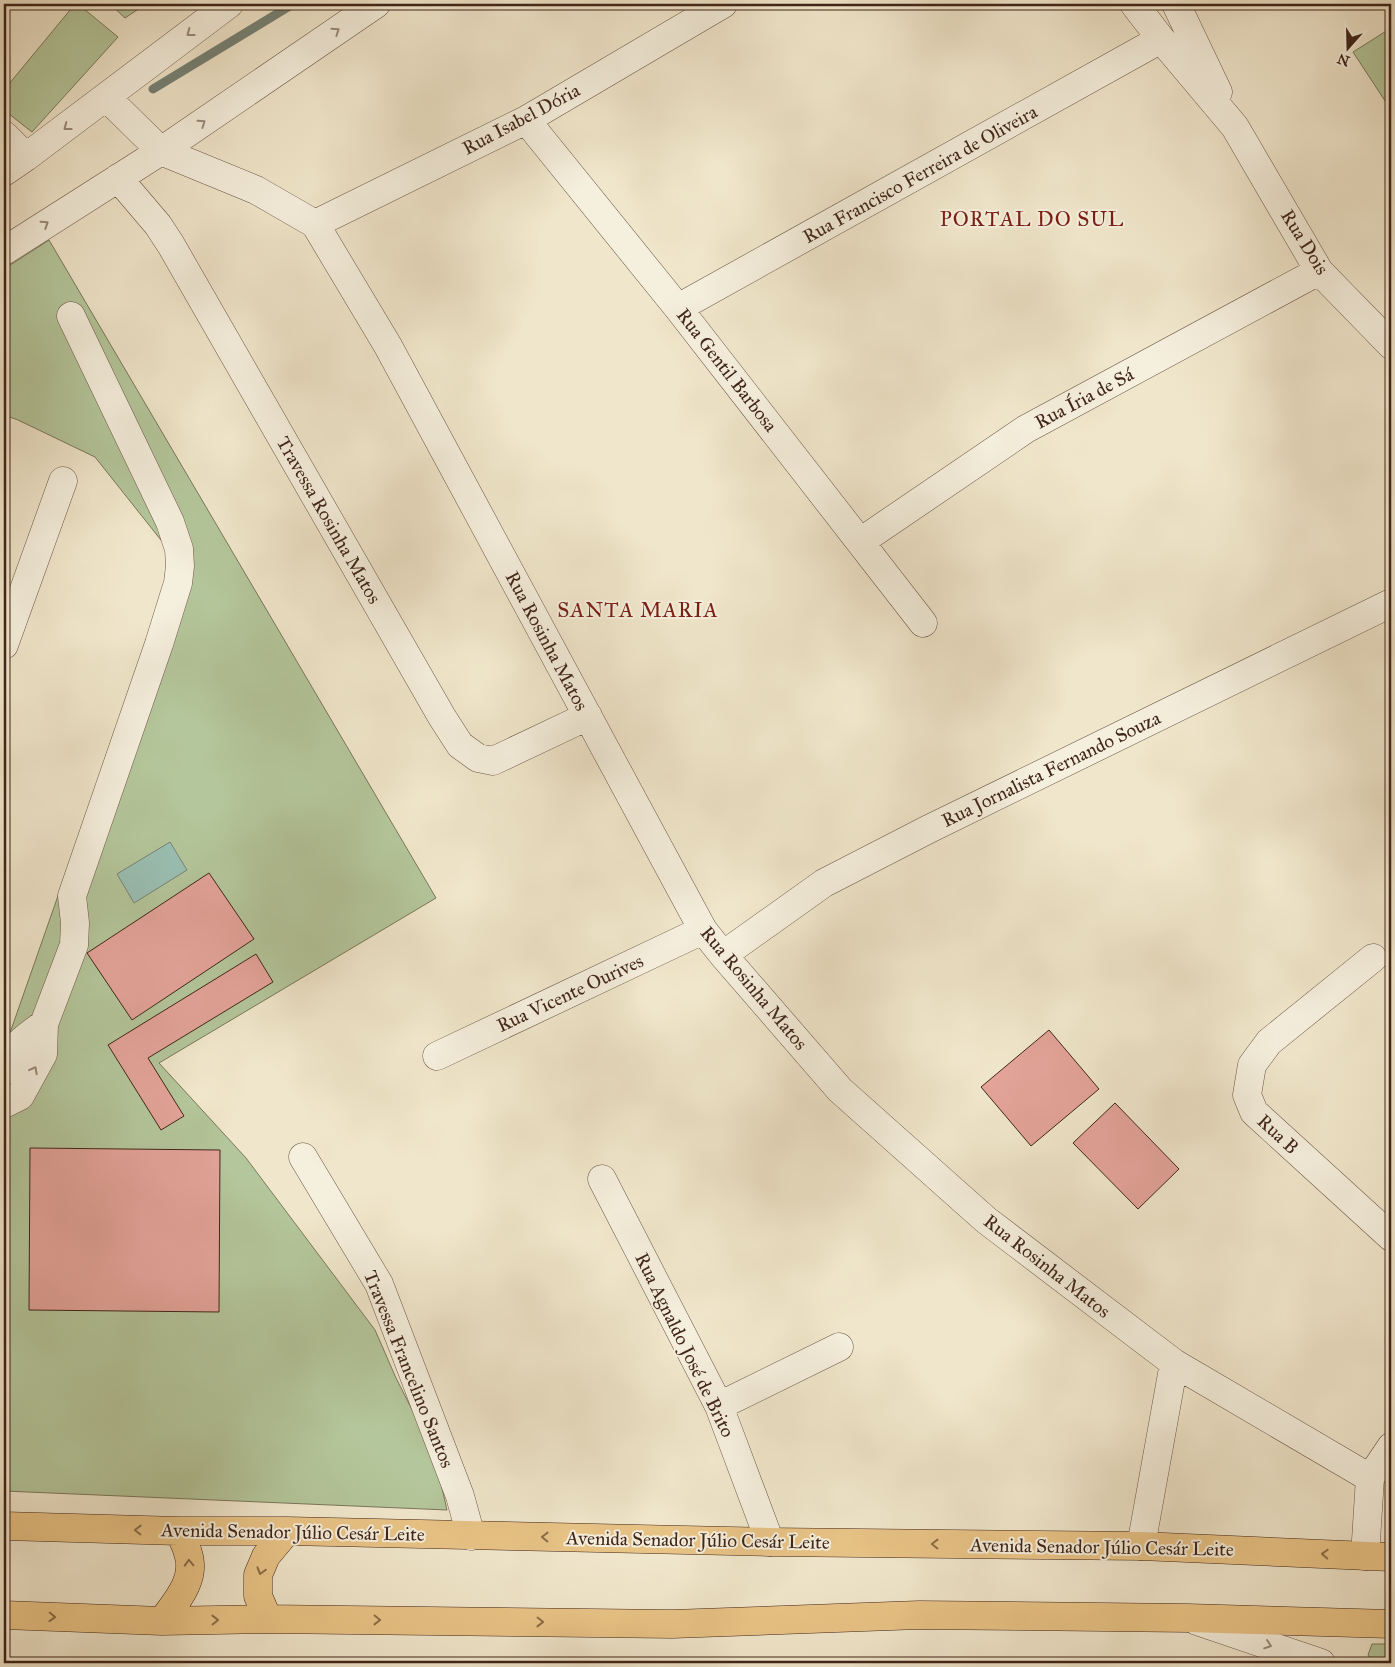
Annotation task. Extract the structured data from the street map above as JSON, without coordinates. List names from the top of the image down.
{
  "streets": {
    "main road": ["Avenida Senador Júlio Cesár Leite"],
    "street": [
      "Rua Isabel Dória",
      "Rua Francisco Ferreira de Oliveira",
      "Rua Dois",
      "Rua Gentil Barbosa",
      "Rua Íria de Sá",
      "Travessa Rosinha Matos",
      "Rua Rosinha Matos",
      "Rua Jornalista Fernando Souza",
      "Rua Vicente Ourives",
      "Rua B",
      "Rua Agnaldo José de Brito",
      "Travessa Francelino Santos"
    ]
  },
  "crossings": [
    ["Rua Isabel Dória", "Rua Gentil Barbosa"],
    ["Rua Isabel Dória", "Rua Rosinha Matos"],
    ["Rua Francisco Ferreira de Oliveira", "Rua Dois"],
    ["Rua Francisco Ferreira de Oliveira", "Rua Gentil Barbosa"],
    ["Rua Dois", "Rua Íria de Sá"],
    ["Rua Gentil Barbosa", "Rua Íria de Sá"],
    ["Travessa Rosinha Matos", "Rua Rosinha Matos"],
    ["Rua Rosinha Matos", "Rua Jornalista Fernando Souza"],
    ["Rua Rosinha Matos", "Rua Vicente Ourives"],
    ["Rua Agnaldo José de Brito", "Avenida Senador Júlio Cesár Leite"],
    ["Travessa Francelino Santos", "Avenida Senador Júlio Cesár Leite"]
  ],
  "districts": ["PORTAL DO SUL", "SANTA MARIA"],
  "north": "bottom"
}
